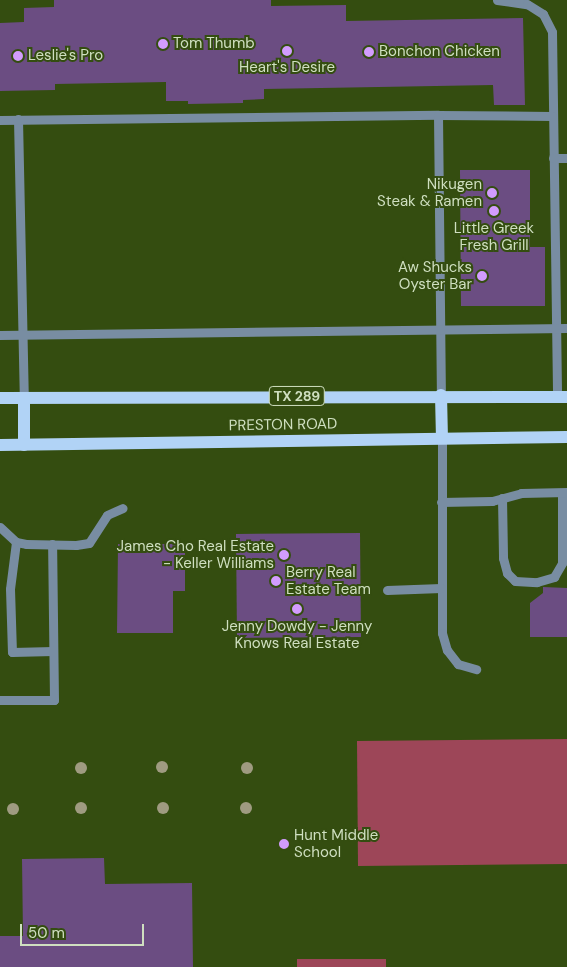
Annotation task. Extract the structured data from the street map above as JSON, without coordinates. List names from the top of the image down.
{
  "streets": {
    "main road": ["TX 289", "PRESTON ROAD"]
  },
  "places": [
    "Tom Thumb",
    "Heart's Desire",
    "Bonchon Chicken",
    "Leslie's Pro",
    "Nikugen Steak & Ramen",
    "Little Greek Fresh Grill",
    "Aw Shucks Oyster Bar",
    "James Cho Real Estate - Keller Williams",
    "Berry Real Estate Team",
    "Jenny Dowdy - Jenny Knows Real Estate",
    "Hunt Middle School"
  ],
  "scale_bar": "50 m"
}
